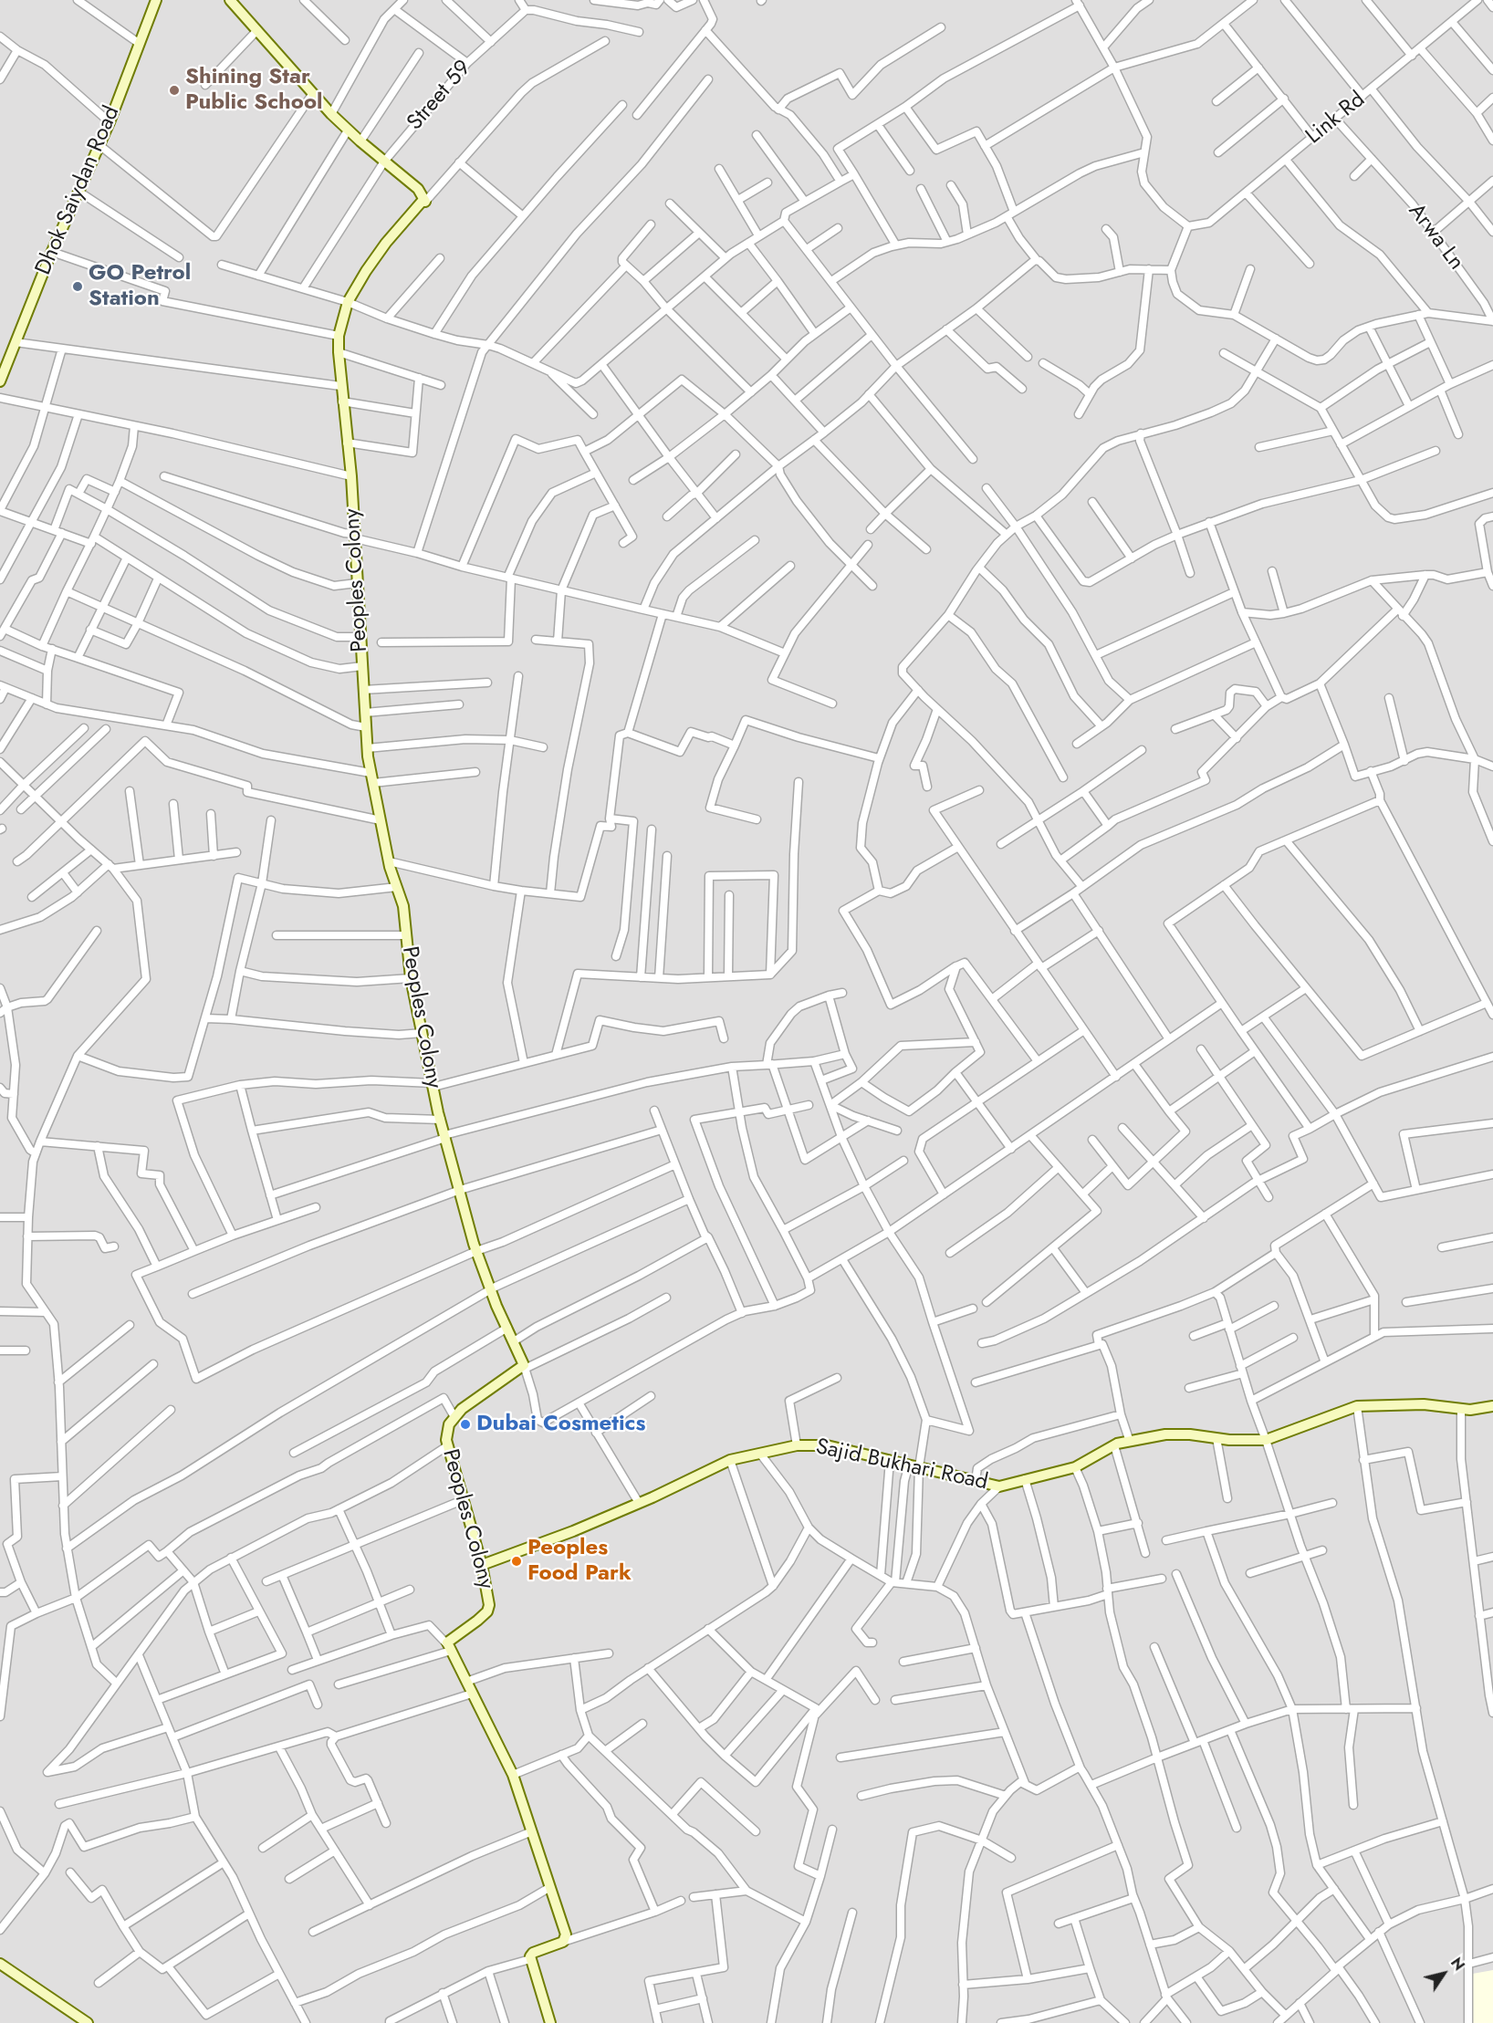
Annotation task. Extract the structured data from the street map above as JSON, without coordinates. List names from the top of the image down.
{
  "streets": {
    "street": [
      "Street 59",
      "Link Rd",
      "Dhok Saiydan Road",
      "Arwa Ln",
      "Peoples Colony",
      "Sajid Bukhari Road"
    ]
  },
  "crossings": [
    ["Link Rd", "Arwa Ln"],
    ["Peoples Colony", "Sajid Bukhari Road"]
  ],
  "places": [
    "Shining Star Public School",
    "GO Petrol Station",
    "Dubai Cosmetics",
    "Peoples Food Park"
  ],
  "north": "top right"
}
